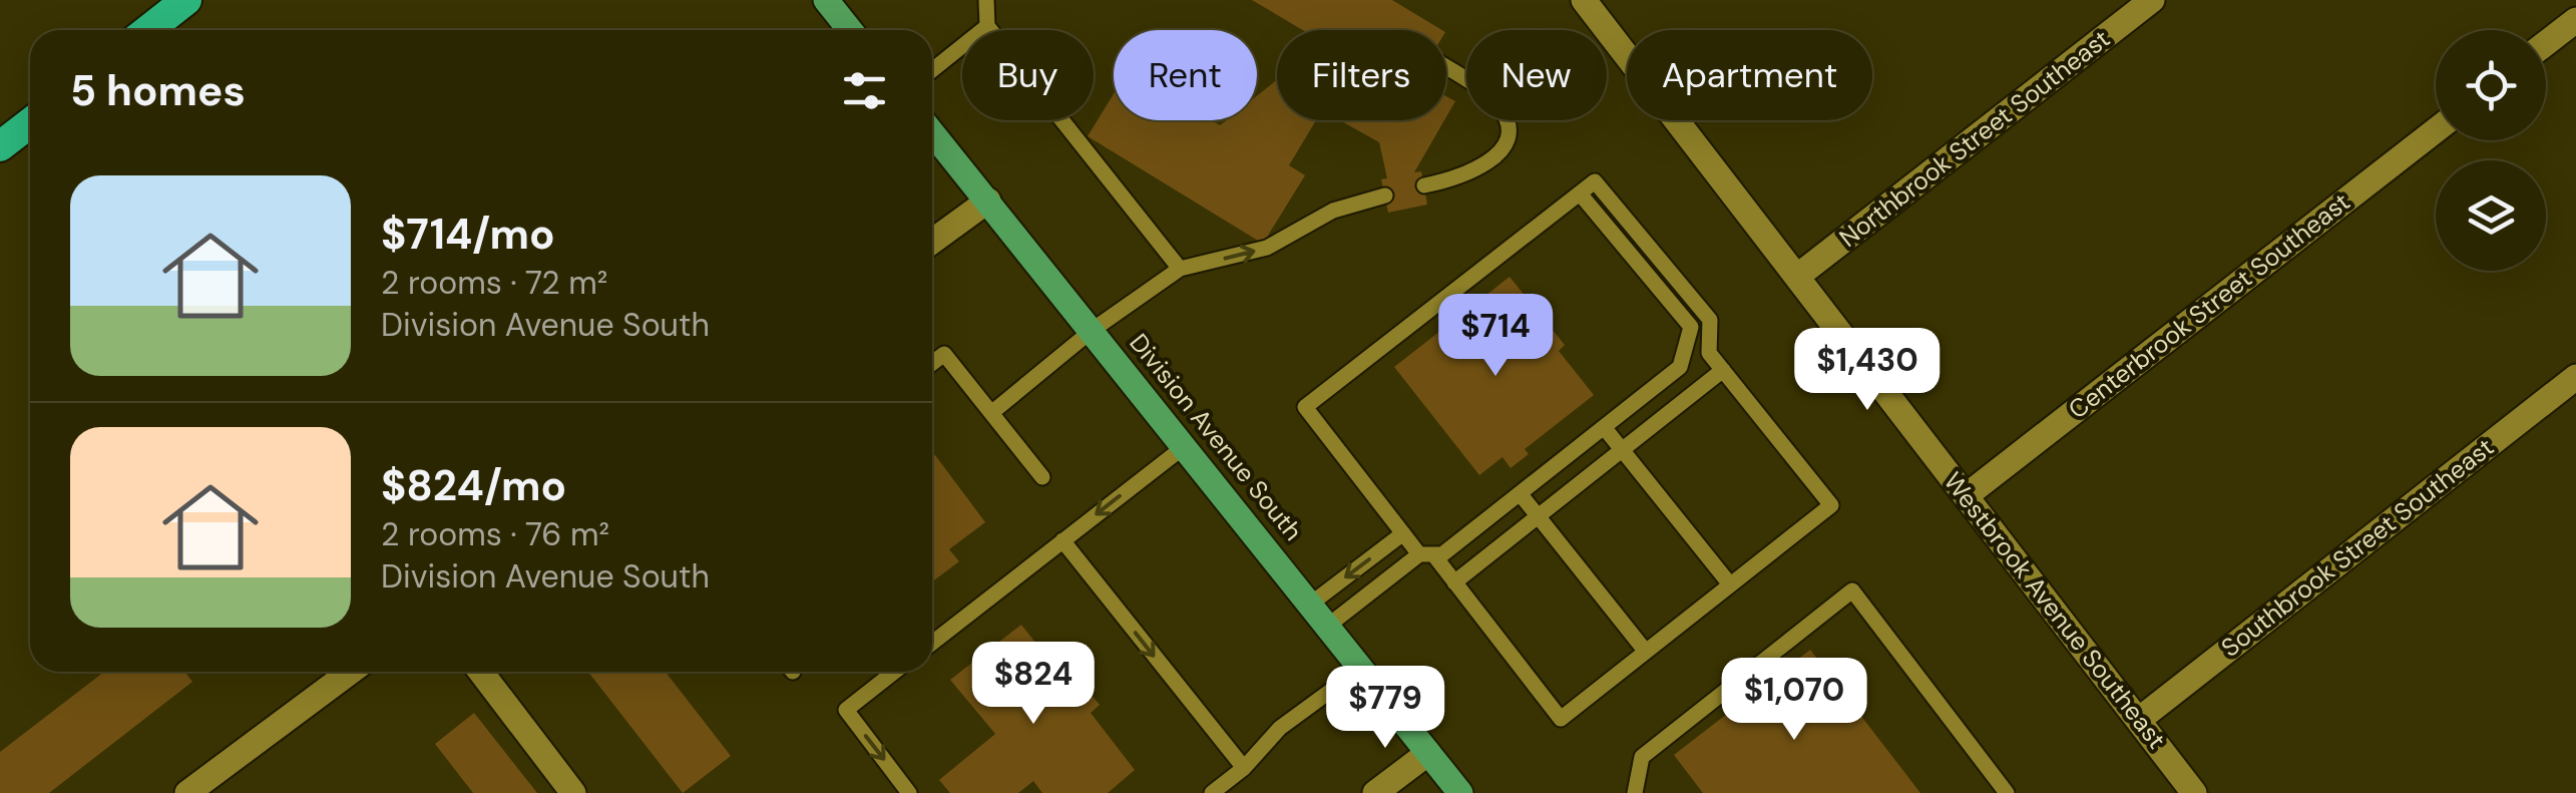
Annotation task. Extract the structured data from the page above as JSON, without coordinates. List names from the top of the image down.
{
  "streets": {
    "main road": ["Division Avenue South"],
    "street": [
      "Northbrook Street Southeast",
      "Centerbrook Street Southeast",
      "Southbrook Street Southeast",
      "Westbrook Avenue Southeast"
    ]
  },
  "crossings": [
    ["Northbrook Street Southeast", "Westbrook Avenue Southeast"],
    ["Centerbrook Street Southeast", "Westbrook Avenue Southeast"],
    ["Southbrook Street Southeast", "Westbrook Avenue Southeast"]
  ],
  "page": {
    "chip": [
      "Buy",
      "Rent",
      "Filters",
      "New",
      "Apartment"
    ],
    "heading": "5 homes",
    "list": [
      {
        "name": "$714/mo",
        "note": "2 rooms · 72 m² · Division Avenue South"
      },
      {
        "name": "$824/mo",
        "note": "2 rooms · 76 m² · Division Avenue South"
      }
    ],
    "price": [
      "$714",
      "$1,430",
      "$824",
      "$1,070",
      "$779"
    ]
  }
}
